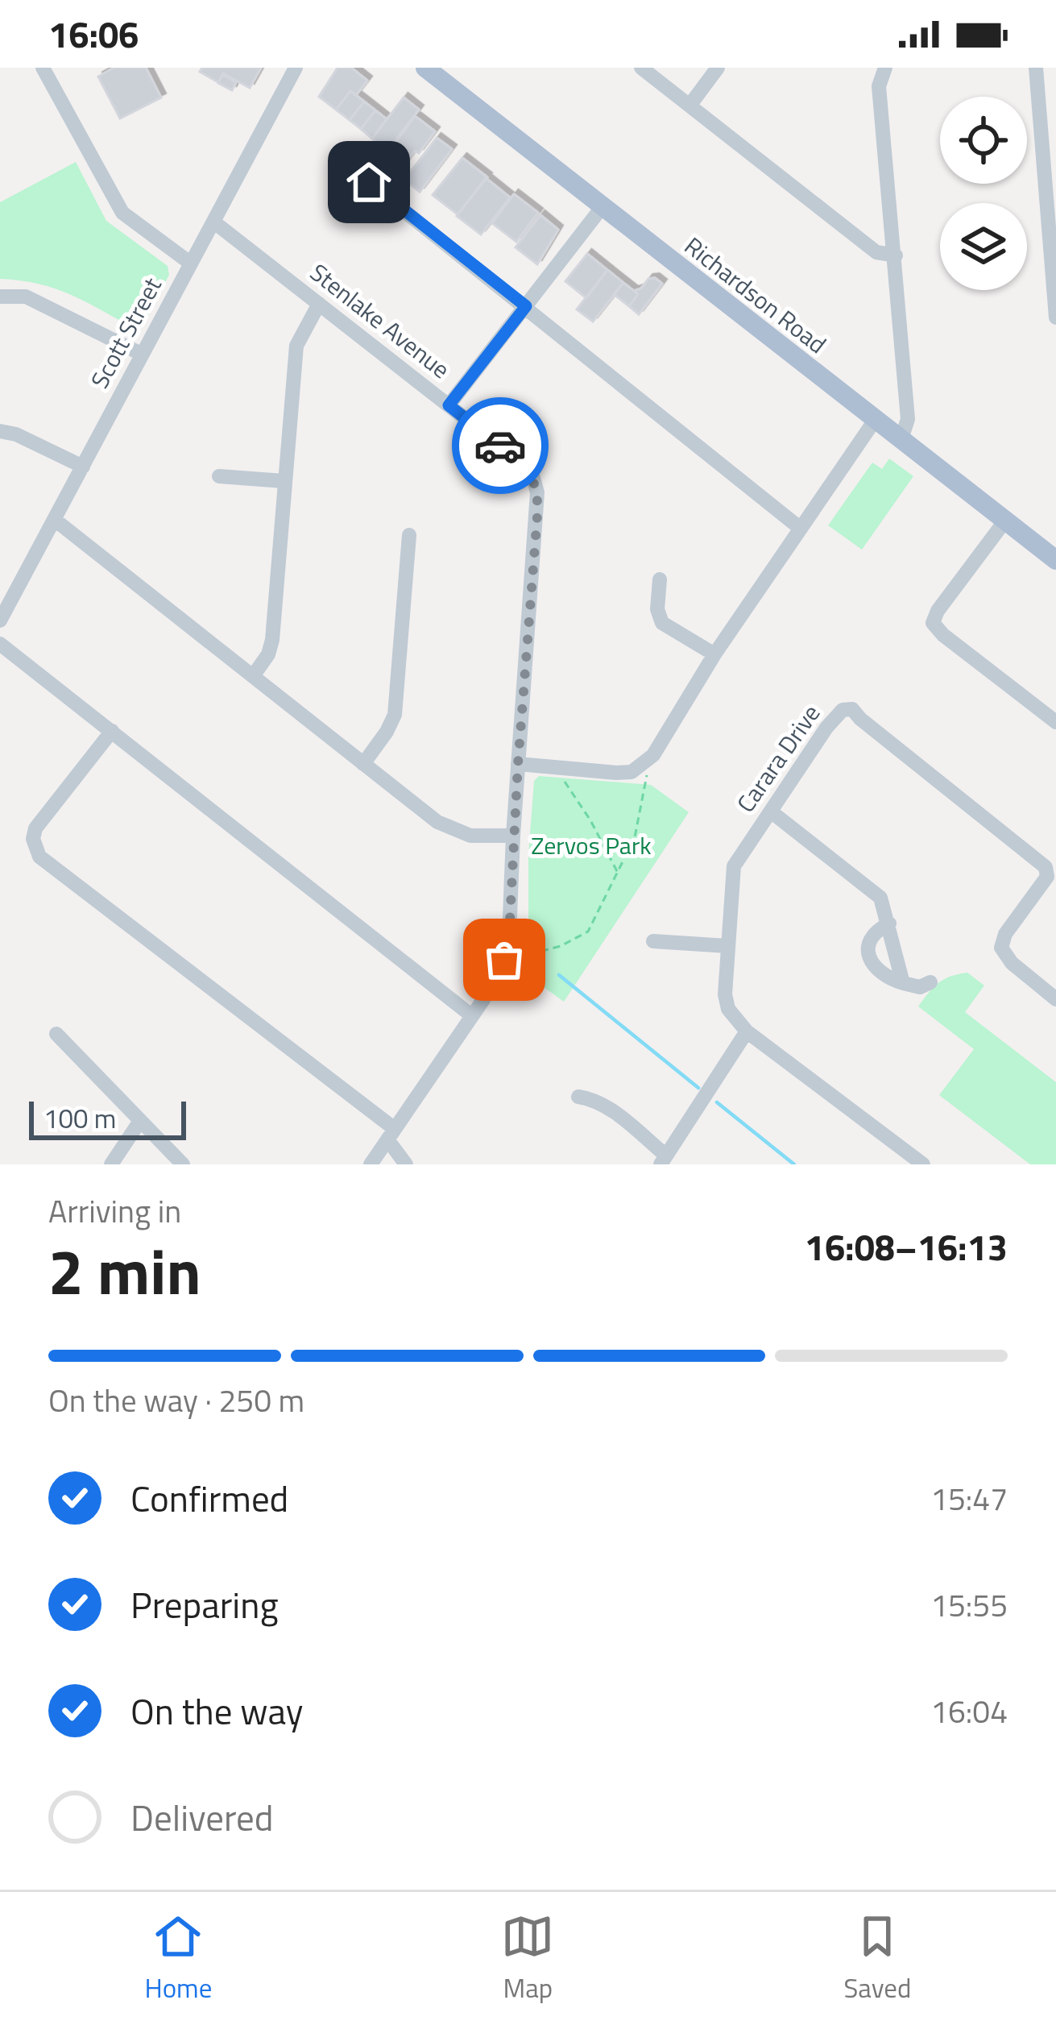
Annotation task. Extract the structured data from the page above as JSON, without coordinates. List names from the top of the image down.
{
  "streets": {
    "main road": ["Richardson Road"],
    "street": ["Stenlake Avenue", "Scott Street", "Carara Drive"]
  },
  "crossings": [
    ["Stenlake Avenue", "Scott Street"]
  ],
  "parks": ["Zervos Park"],
  "scale_bar": "100 m",
  "page": {
    "status": "16:06",
    "scale": "100 m",
    "heading": ["2 min", "Arriving in", "16:08–16:13"],
    "bar": "On the way · 250 m",
    "list": [
      ["Confirmed", "15:47"],
      ["Preparing", "15:55"],
      ["On the way", "16:04"],
      "Delivered"
    ],
    "tabs": ["Home", "Map", "Saved"]
  }
}
